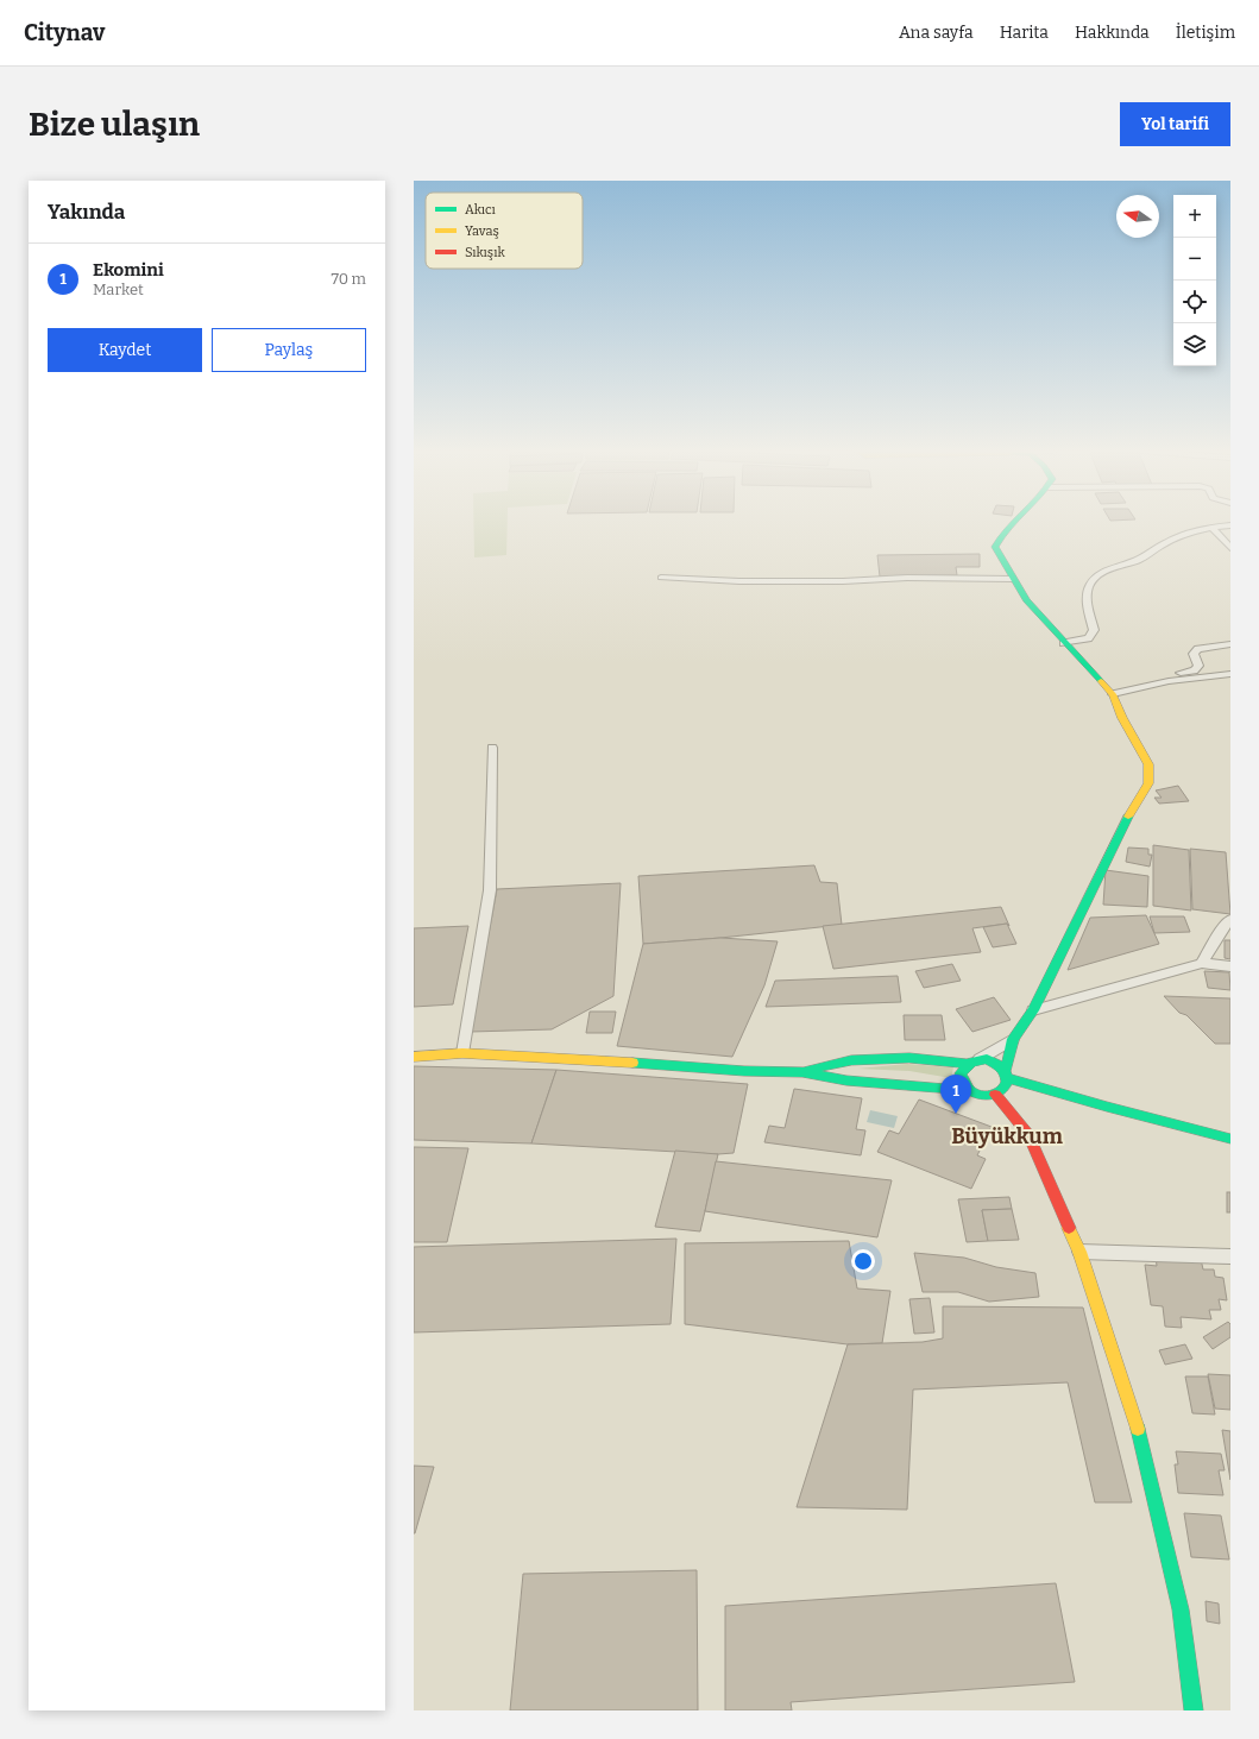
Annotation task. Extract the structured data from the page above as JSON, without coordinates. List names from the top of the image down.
{
  "districts": ["Büyükkum"],
  "legend": ["Akıcı", "Yavaş", "Sıkışık"],
  "north": "left",
  "page": {
    "header": "Citynav",
    "nav": [
      "Ana sayfa",
      "Harita",
      "Hakkında",
      "İletişim"
    ],
    "buttons": [
      "Yol tarifi",
      ["Kaydet", "Paylaş"]
    ],
    "title": "Bize ulaşın",
    "heading": "Yakında",
    "map_buttons": ["+", "−"],
    "list": [
      {
        "mark": "1",
        "name": "Ekomini",
        "note": "Market",
        "value": "70 m"
      }
    ],
    "pins": "1"
  }
}
